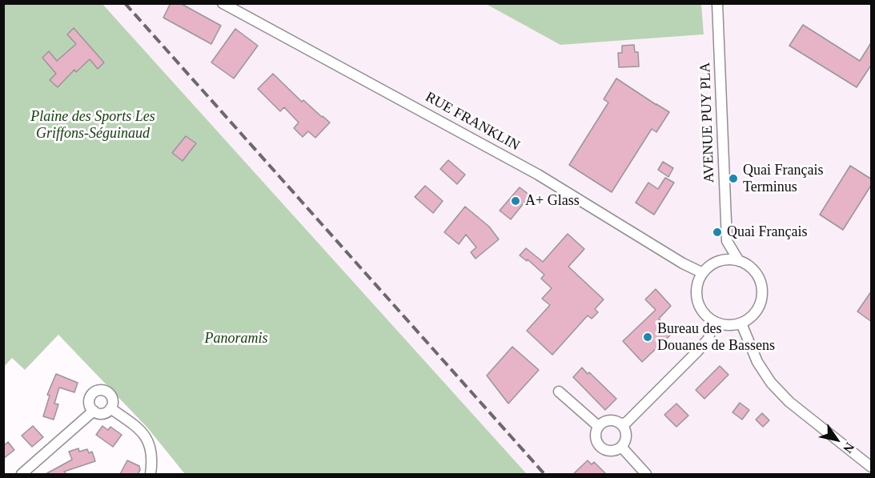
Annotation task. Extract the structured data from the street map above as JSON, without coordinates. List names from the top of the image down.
{
  "streets": {
    "street": ["RUE FRANKLIN", "AVENUE PUY PLA"]
  },
  "crossings": [
    ["RUE FRANKLIN", "AVENUE PUY PLA"]
  ],
  "parks": ["Plaine des Sports Les Griffons-Séguinaud", "Panoramis"],
  "places": [
    "Quai Français Terminus",
    "A+ Glass",
    "Quai Français",
    "Bureau des Douanes de Bassens"
  ],
  "north": "bottom right"
}
